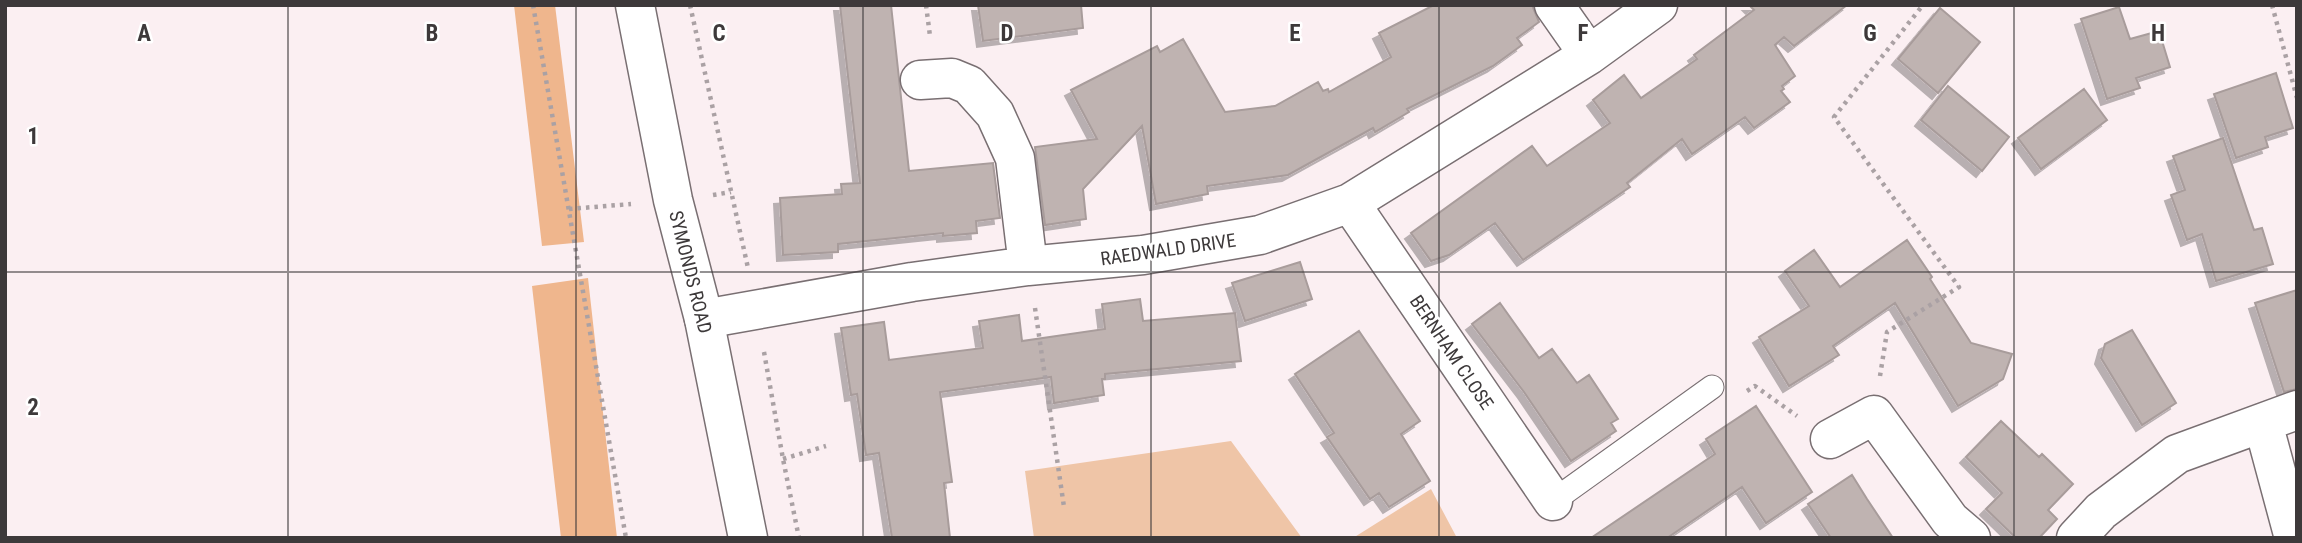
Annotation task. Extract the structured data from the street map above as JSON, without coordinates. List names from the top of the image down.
{
  "streets": {
    "street": ["RAEDWALD DRIVE", "SYMONDS ROAD", "BERNHAM CLOSE"]
  },
  "crossings": [
    ["RAEDWALD DRIVE", "SYMONDS ROAD"],
    ["RAEDWALD DRIVE", "BERNHAM CLOSE"]
  ],
  "grid": {
    "columns": [
      "A",
      "B",
      "C",
      "D",
      "E",
      "F",
      "G",
      "H"
    ],
    "rows": ["1", "2"]
  }
}
